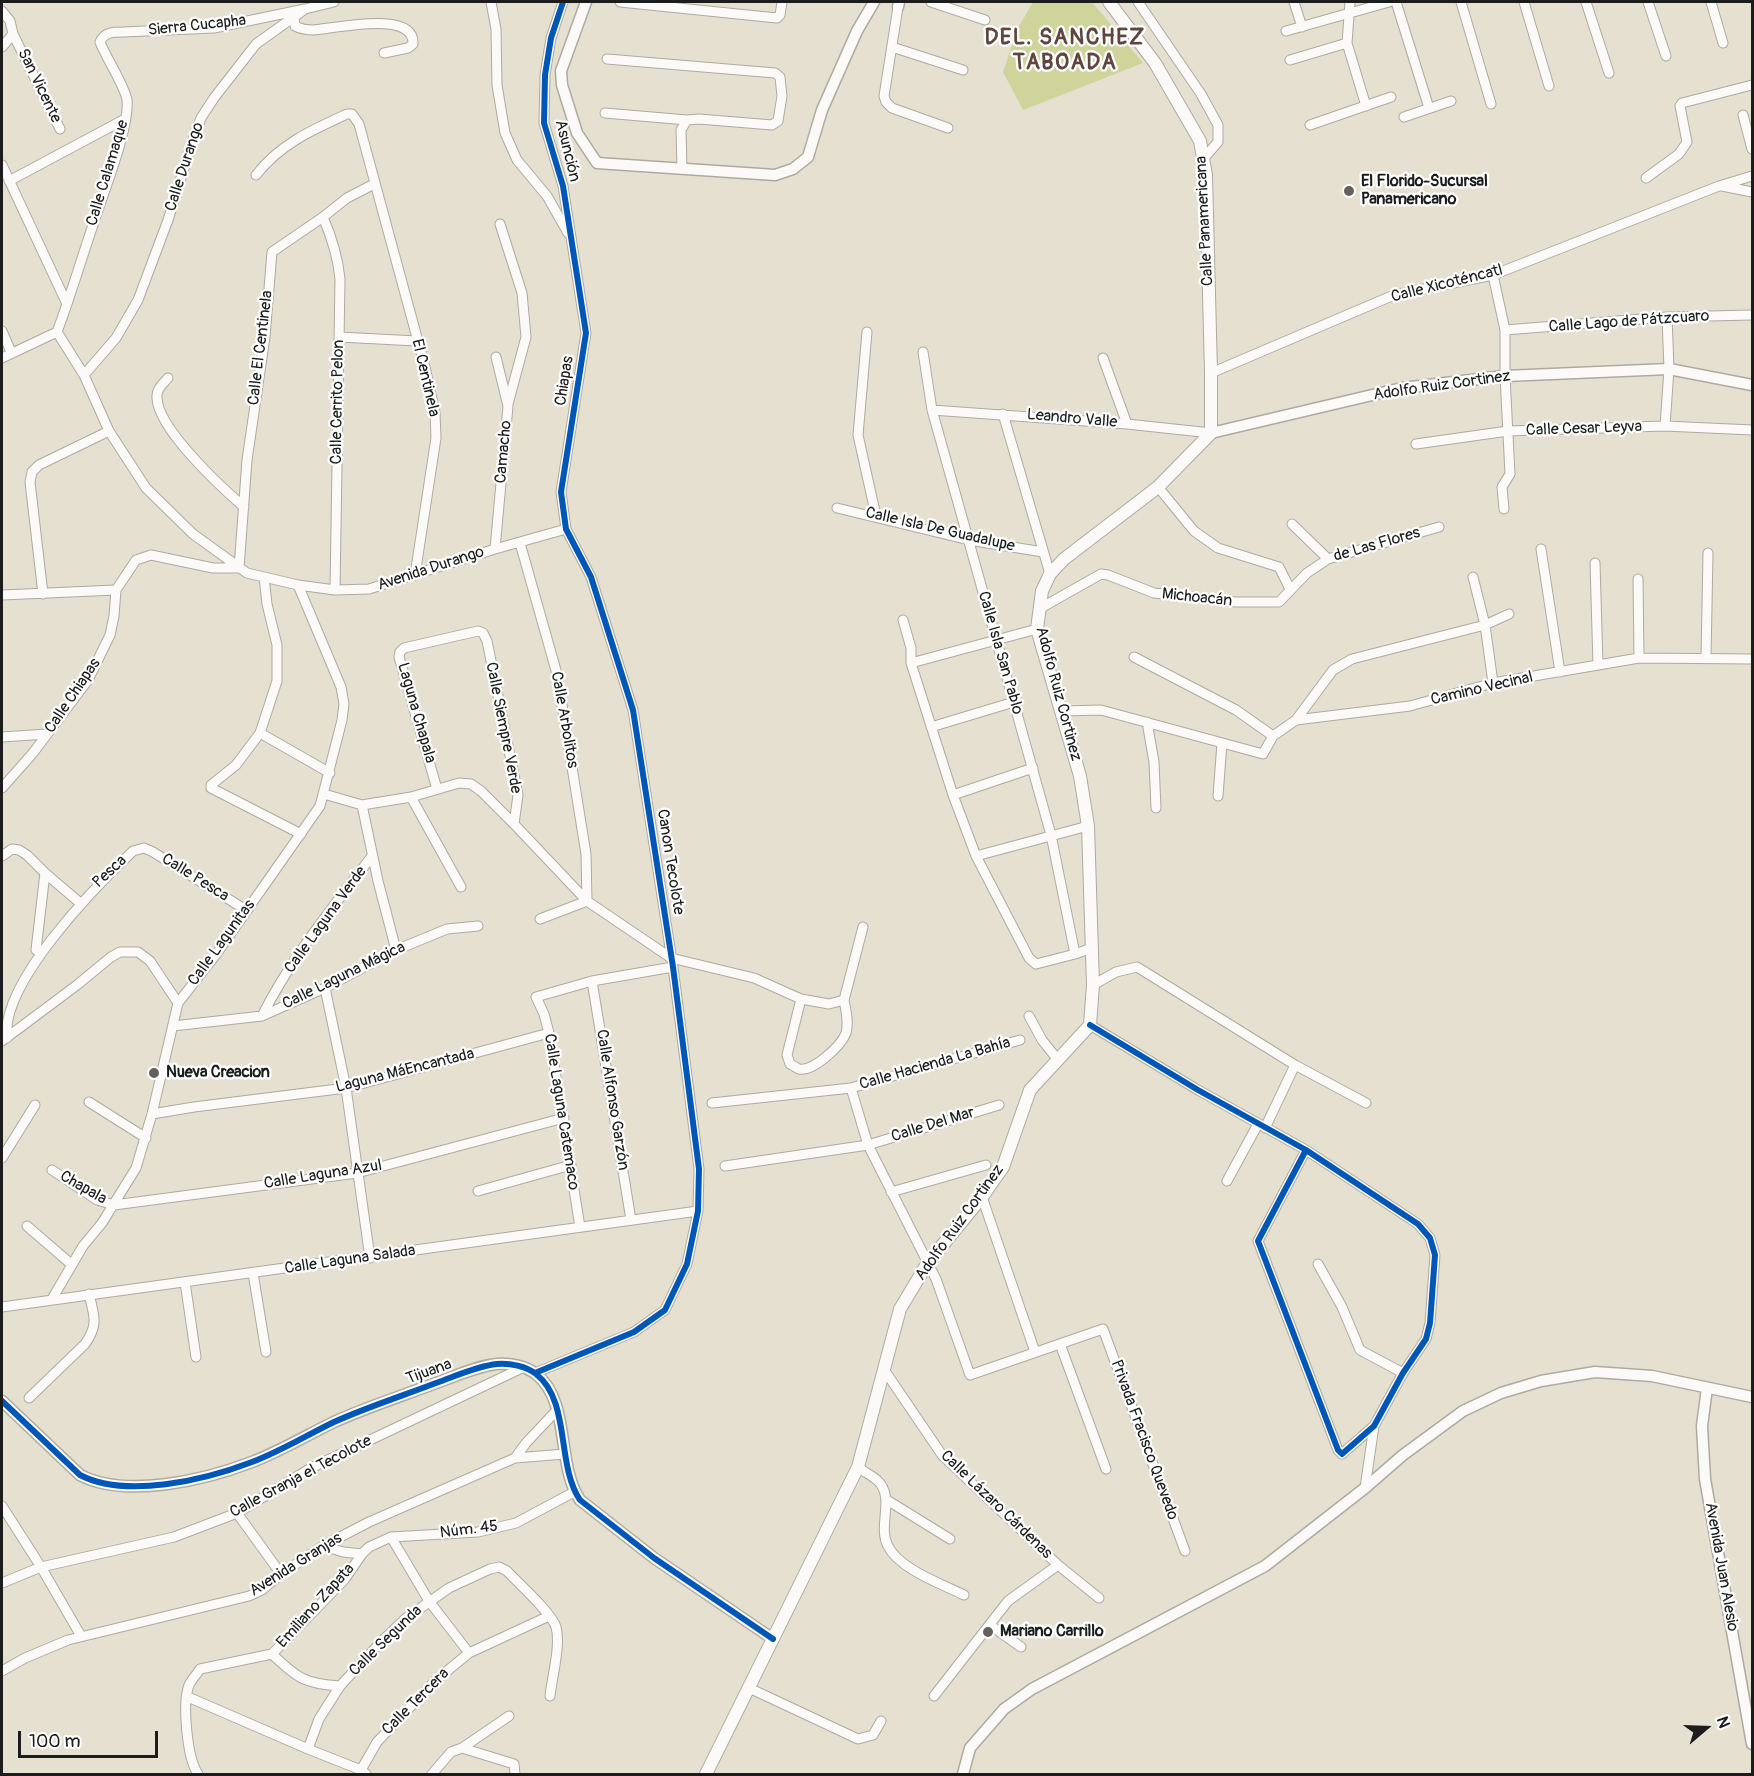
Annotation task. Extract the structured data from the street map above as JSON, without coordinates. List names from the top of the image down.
{
  "streets": {
    "main road": ["Calle Panamericana", "Adolfo Ruiz Cortinez"],
    "street": [
      "Sierra Cucapha",
      "San Vicente",
      "Asunción",
      "Calle Durango",
      "Calle Calamaque",
      "Calle Xicoténcatl",
      "Calle Lago de Pátzcuaro",
      "Calle El Centinela",
      "El Centinela",
      "Chiapas",
      "Calle Cerrito Pelon",
      "Leandro Valle",
      "Calle Cesar Leyva",
      "Camacho",
      "Calle Isla De Guadalupe",
      "de Las Flores",
      "Avenida Durango",
      "Michoacán",
      "Calle Isla San Pablo",
      "Camino Vecinal",
      "Calle Chiapas",
      "Laguna Chapala",
      "Calle Arbolitos",
      "Calle Siempre Verde",
      "Canon Tecolote",
      "Pesca",
      "Calle Pesca",
      "Calle Laguna Verde",
      "Calle Lagunitas",
      "Calle Laguna Mágica",
      "Calle Hacienda La Bahía",
      "Laguna MáEncantada",
      "Calle Alfonso Garzón",
      "Calle Laguna Catemaco",
      "Calle Del Mar",
      "Calle Laguna Azul",
      "Chapala",
      "Calle Laguna Salada",
      "Tijuana",
      "Privada Fracisco Quevedo",
      "Calle Granja el Tecolote",
      "Calle Lázaro Cárdenas",
      "Núm. 45",
      "Avenida Granjas",
      "Avenida Juan Alesio",
      "Emiliano Zapata",
      "Calle Segunda",
      "Calle Tercera"
    ]
  },
  "crossings": [
    ["Sierra Cucapha", "Calle Durango"],
    ["Sierra Cucapha", "Calle Calamaque"],
    ["Asunción", "Chiapas"],
    ["Calle Durango", "Avenida Durango"],
    ["Calle Calamaque", "Avenida Durango"],
    ["Calle Panamericana", "Calle Xicoténcatl"],
    ["Calle Panamericana", "Adolfo Ruiz Cortinez"],
    ["Calle Panamericana", "Leandro Valle"],
    ["Calle El Centinela", "El Centinela"],
    ["Calle El Centinela", "Calle Cerrito Pelon"],
    ["Calle El Centinela", "Avenida Durango"],
    ["El Centinela", "Avenida Durango"],
    ["Chiapas", "Avenida Durango"],
    ["Chiapas", "Canon Tecolote"],
    ["Adolfo Ruiz Cortinez", "Leandro Valle"],
    ["Adolfo Ruiz Cortinez", "Michoacán"],
    ["Adolfo Ruiz Cortinez", "Calle Lázaro Cárdenas"],
    ["Calle Cerrito Pelon", "Avenida Durango"],
    ["Leandro Valle", "Calle Isla San Pablo"],
    ["Camacho", "Avenida Durango"],
    ["Calle Isla De Guadalupe", "Calle Isla San Pablo"],
    ["de Las Flores", "Michoacán"],
    ["Avenida Durango", "Calle Arbolitos"],
    ["Avenida Durango", "Canon Tecolote"],
    ["Avenida Durango", "Calle Lagunitas"],
    ["Laguna Chapala", "Calle Siempre Verde"],
    ["Canon Tecolote", "Calle Laguna Salada"],
    ["Pesca", "Calle Pesca"],
    ["Calle Pesca", "Calle Lagunitas"],
    ["Calle Laguna Verde", "Calle Laguna Mágica"],
    ["Calle Lagunitas", "Calle Laguna Mágica"],
    ["Calle Lagunitas", "Laguna MáEncantada"],
    ["Calle Lagunitas", "Calle Laguna Azul"],
    ["Calle Lagunitas", "Chapala"],
    ["Calle Lagunitas", "Calle Laguna Salada"],
    ["Laguna MáEncantada", "Calle Laguna Catemaco"],
    ["Calle Alfonso Garzón", "Calle Laguna Catemaco"],
    ["Calle Alfonso Garzón", "Calle Laguna Salada"],
    ["Calle Laguna Catemaco", "Calle Laguna Azul"],
    ["Calle Laguna Catemaco", "Calle Laguna Salada"],
    ["Calle Laguna Azul", "Chapala"],
    ["Tijuana", "Calle Granja el Tecolote"],
    ["Tijuana", "Núm. 45"],
    ["Tijuana", "Avenida Granjas"],
    ["Núm. 45", "Emiliano Zapata"],
    ["Calle Segunda", "Calle Tercera"]
  ],
  "districts": ["DEL. SANCHEZ TABOADA"],
  "places": ["El Florido-Sucursal Panamericano", "Nueva Creacion", "Mariano Carrillo"],
  "scale_bar": "100 m",
  "north": "right"
}
